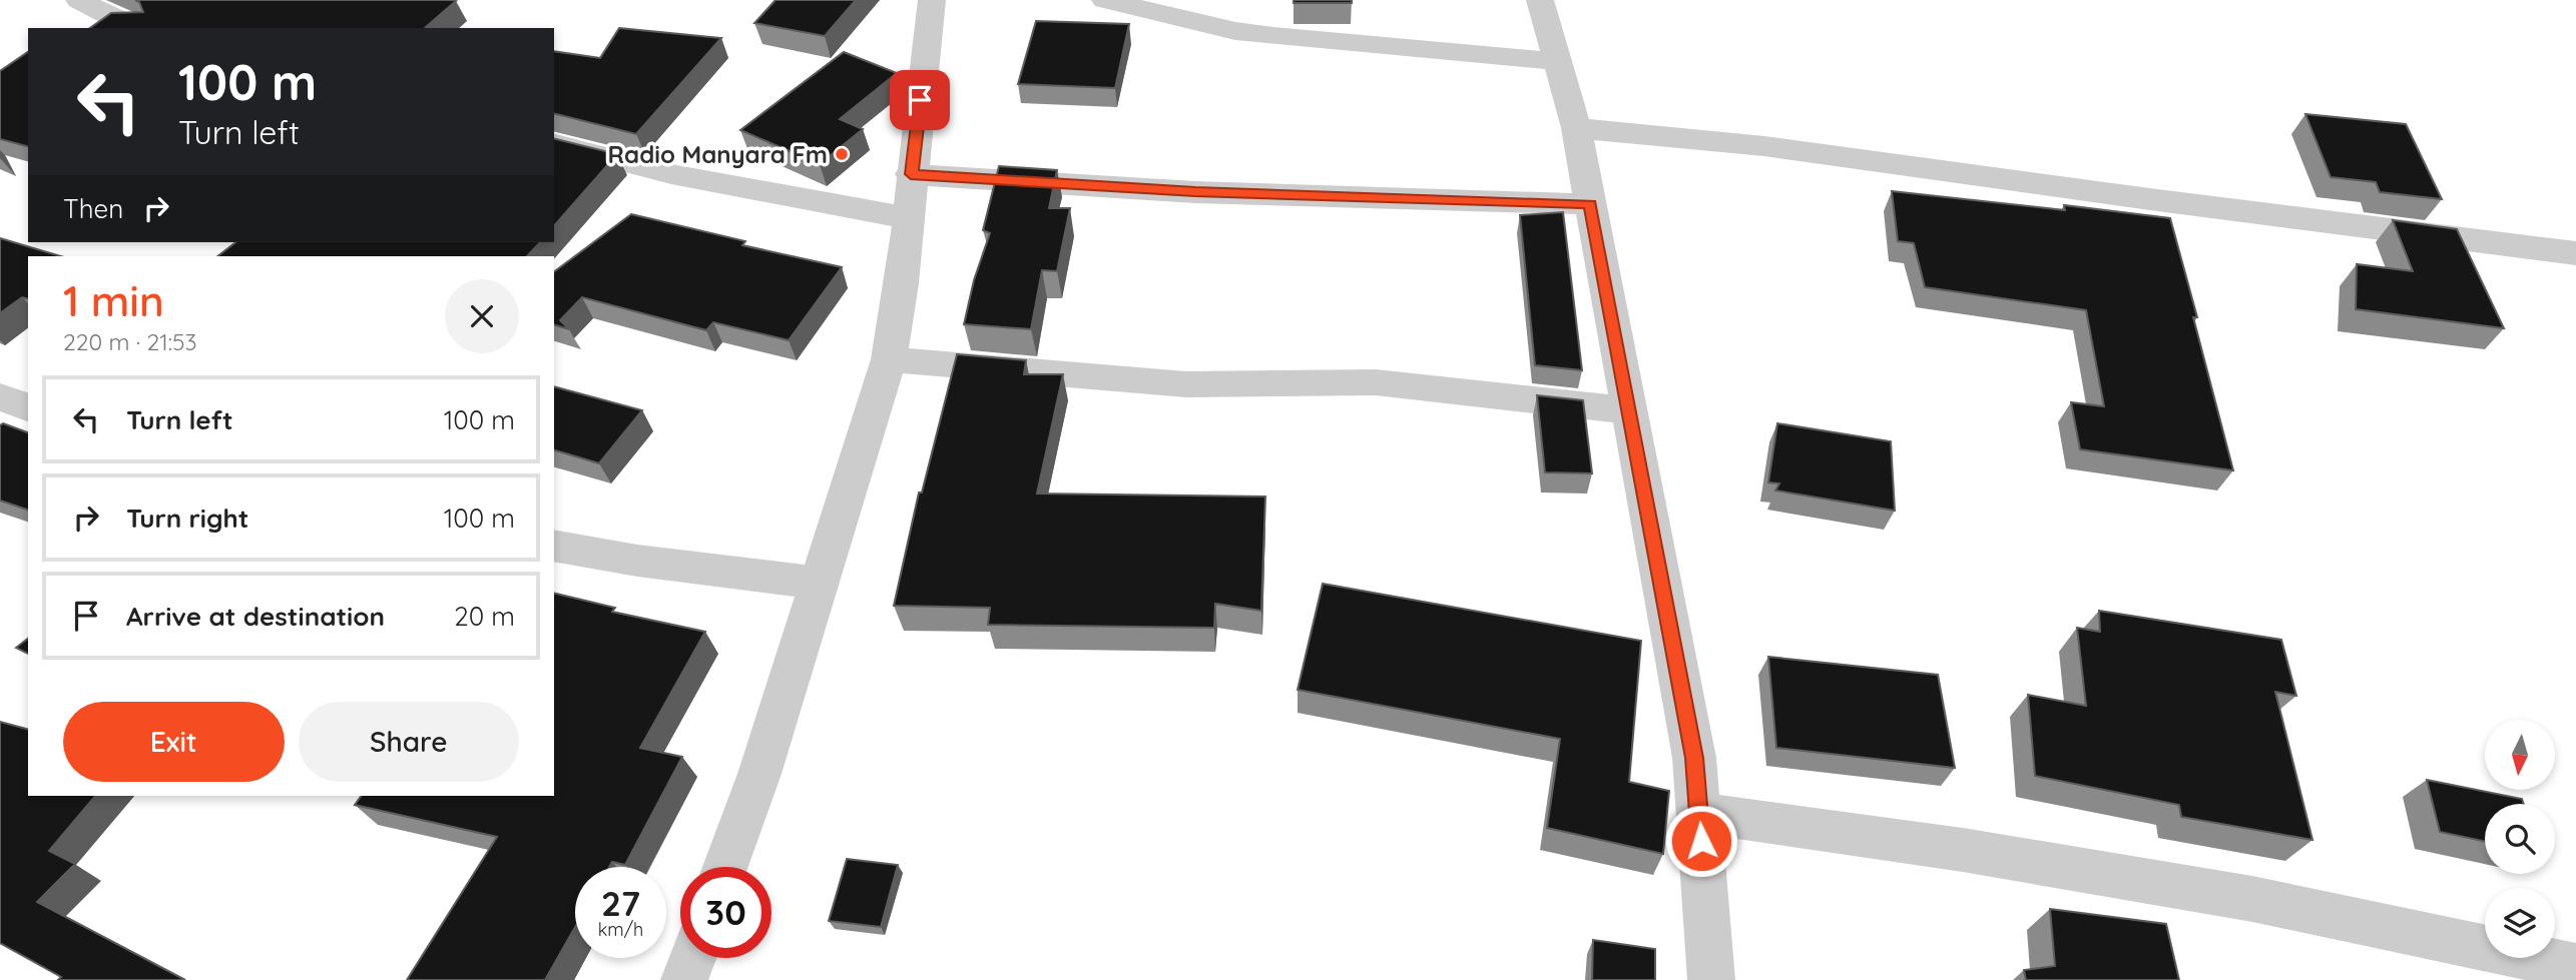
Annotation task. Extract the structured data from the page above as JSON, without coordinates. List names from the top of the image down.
{
  "places": ["Radio Manyara Fm"],
  "north": "bottom",
  "page": {
    "turn": ["100 m", "Turn left"],
    "then": "Then",
    "heading": ["1 min", "220 m · 21:53"],
    "list": [
      {
        "name": "Turn left",
        "value": "100 m"
      },
      {
        "name": "Turn right",
        "value": "100 m"
      },
      {
        "name": "Arrive at destination",
        "value": "20 m"
      }
    ],
    "buttons": ["Exit", "Share"],
    "speed": "27 km/h",
    "limit": "30"
  }
}
